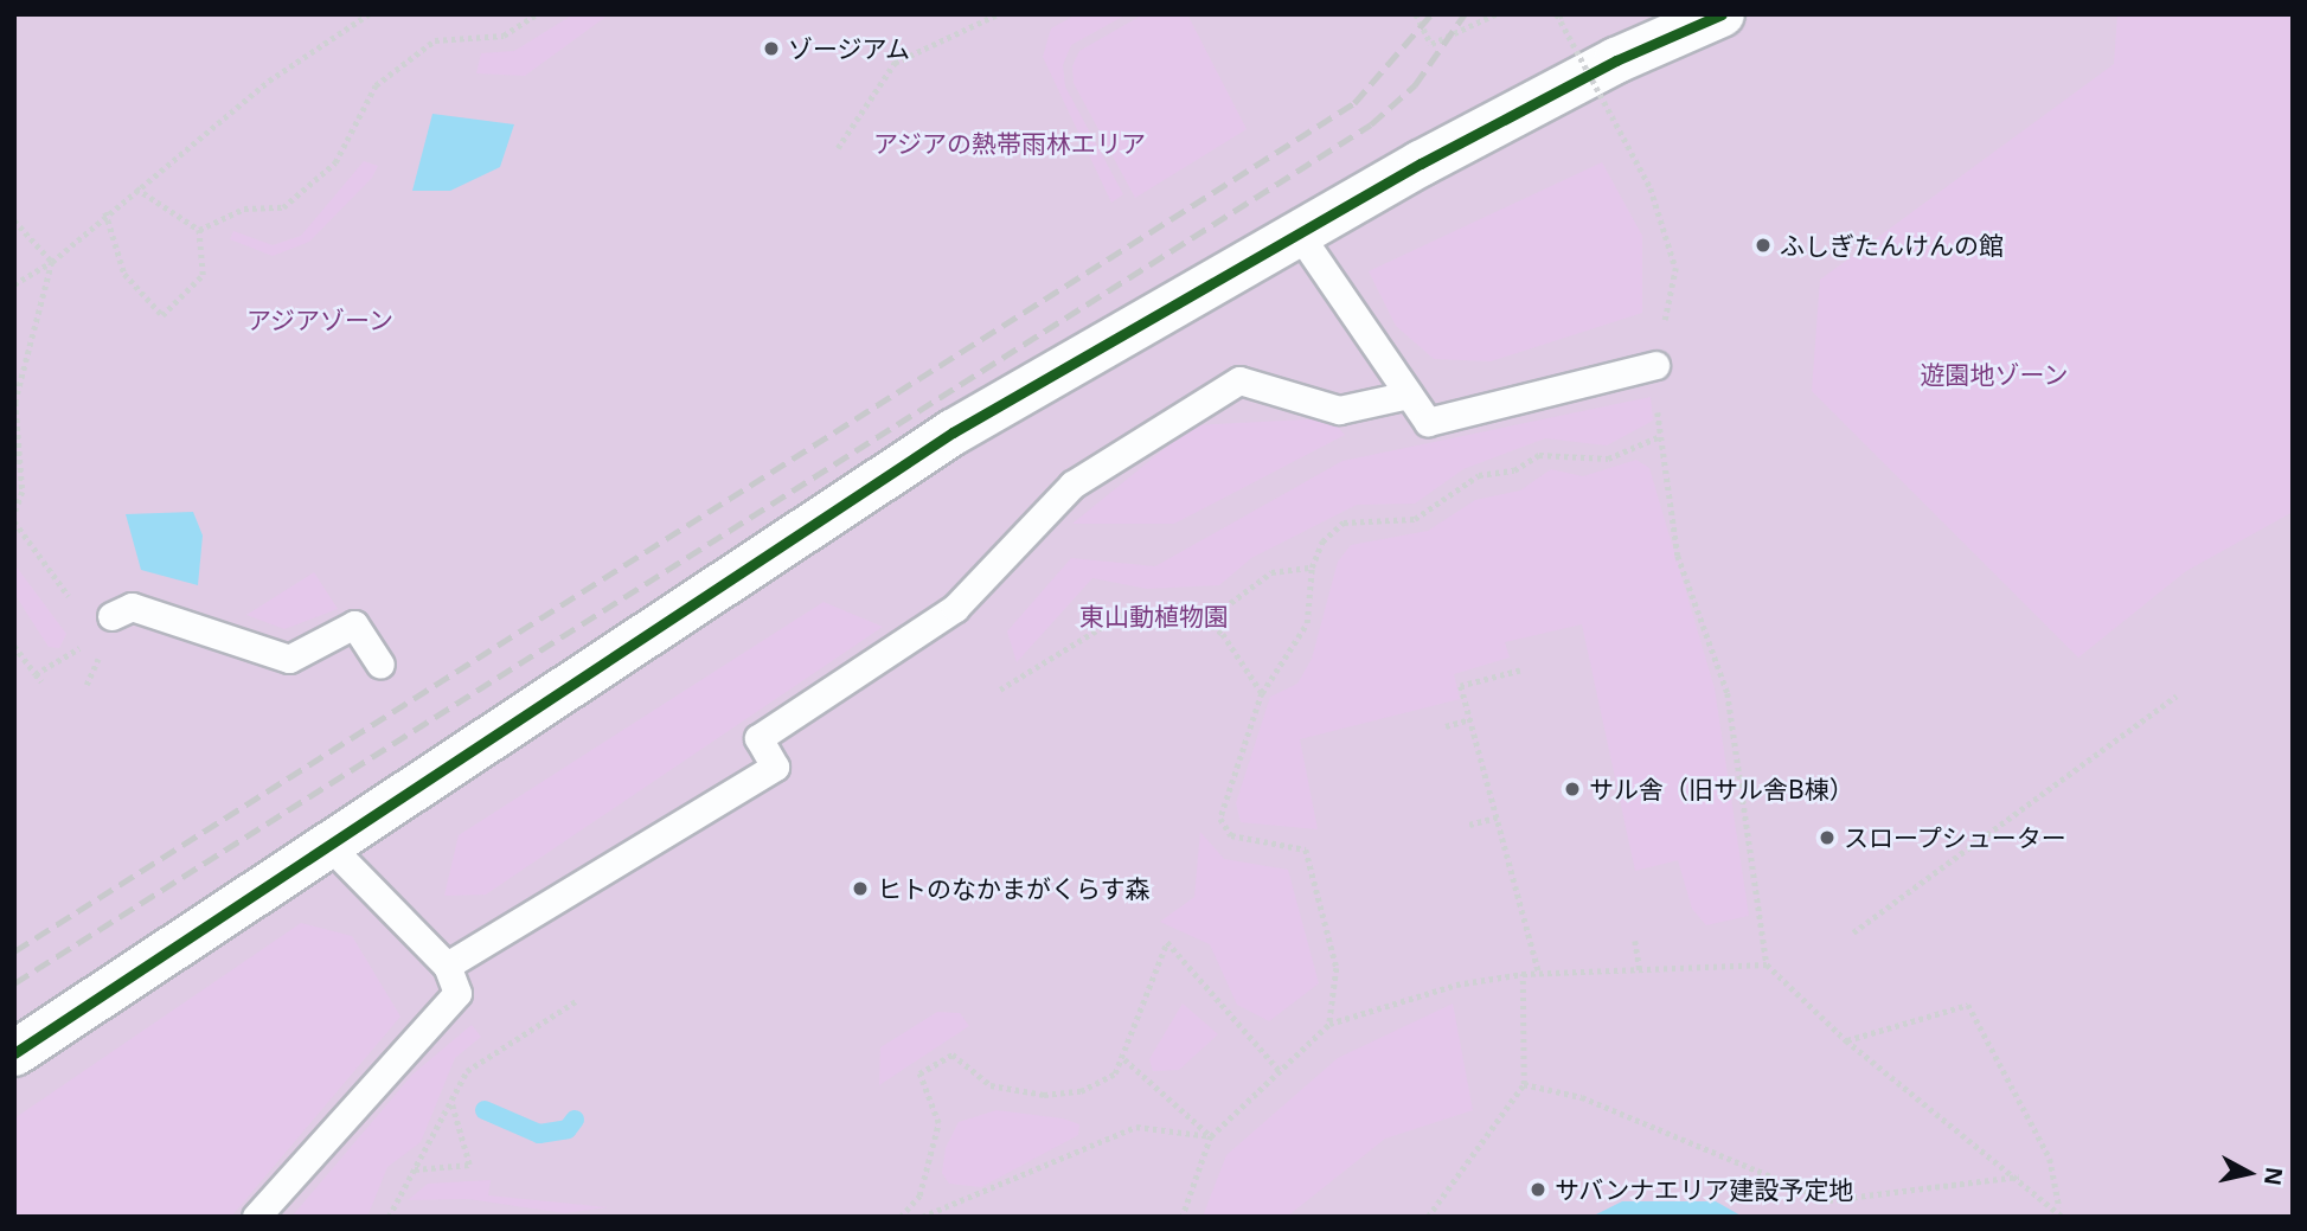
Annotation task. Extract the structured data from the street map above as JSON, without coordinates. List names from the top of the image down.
{
  "parks": [
    "アジアの熱帯雨林エリア",
    "アジアゾーン",
    "遊園地ゾーン",
    "東山動植物園"
  ],
  "places": [
    "ゾージアム",
    "ふしぎたんけんの館",
    "サル舎（旧サル舎B棟）",
    "スロープシューター",
    "ヒトのなかまがくらす森",
    "サバンナエリア建設予定地"
  ],
  "north": "right"
}
